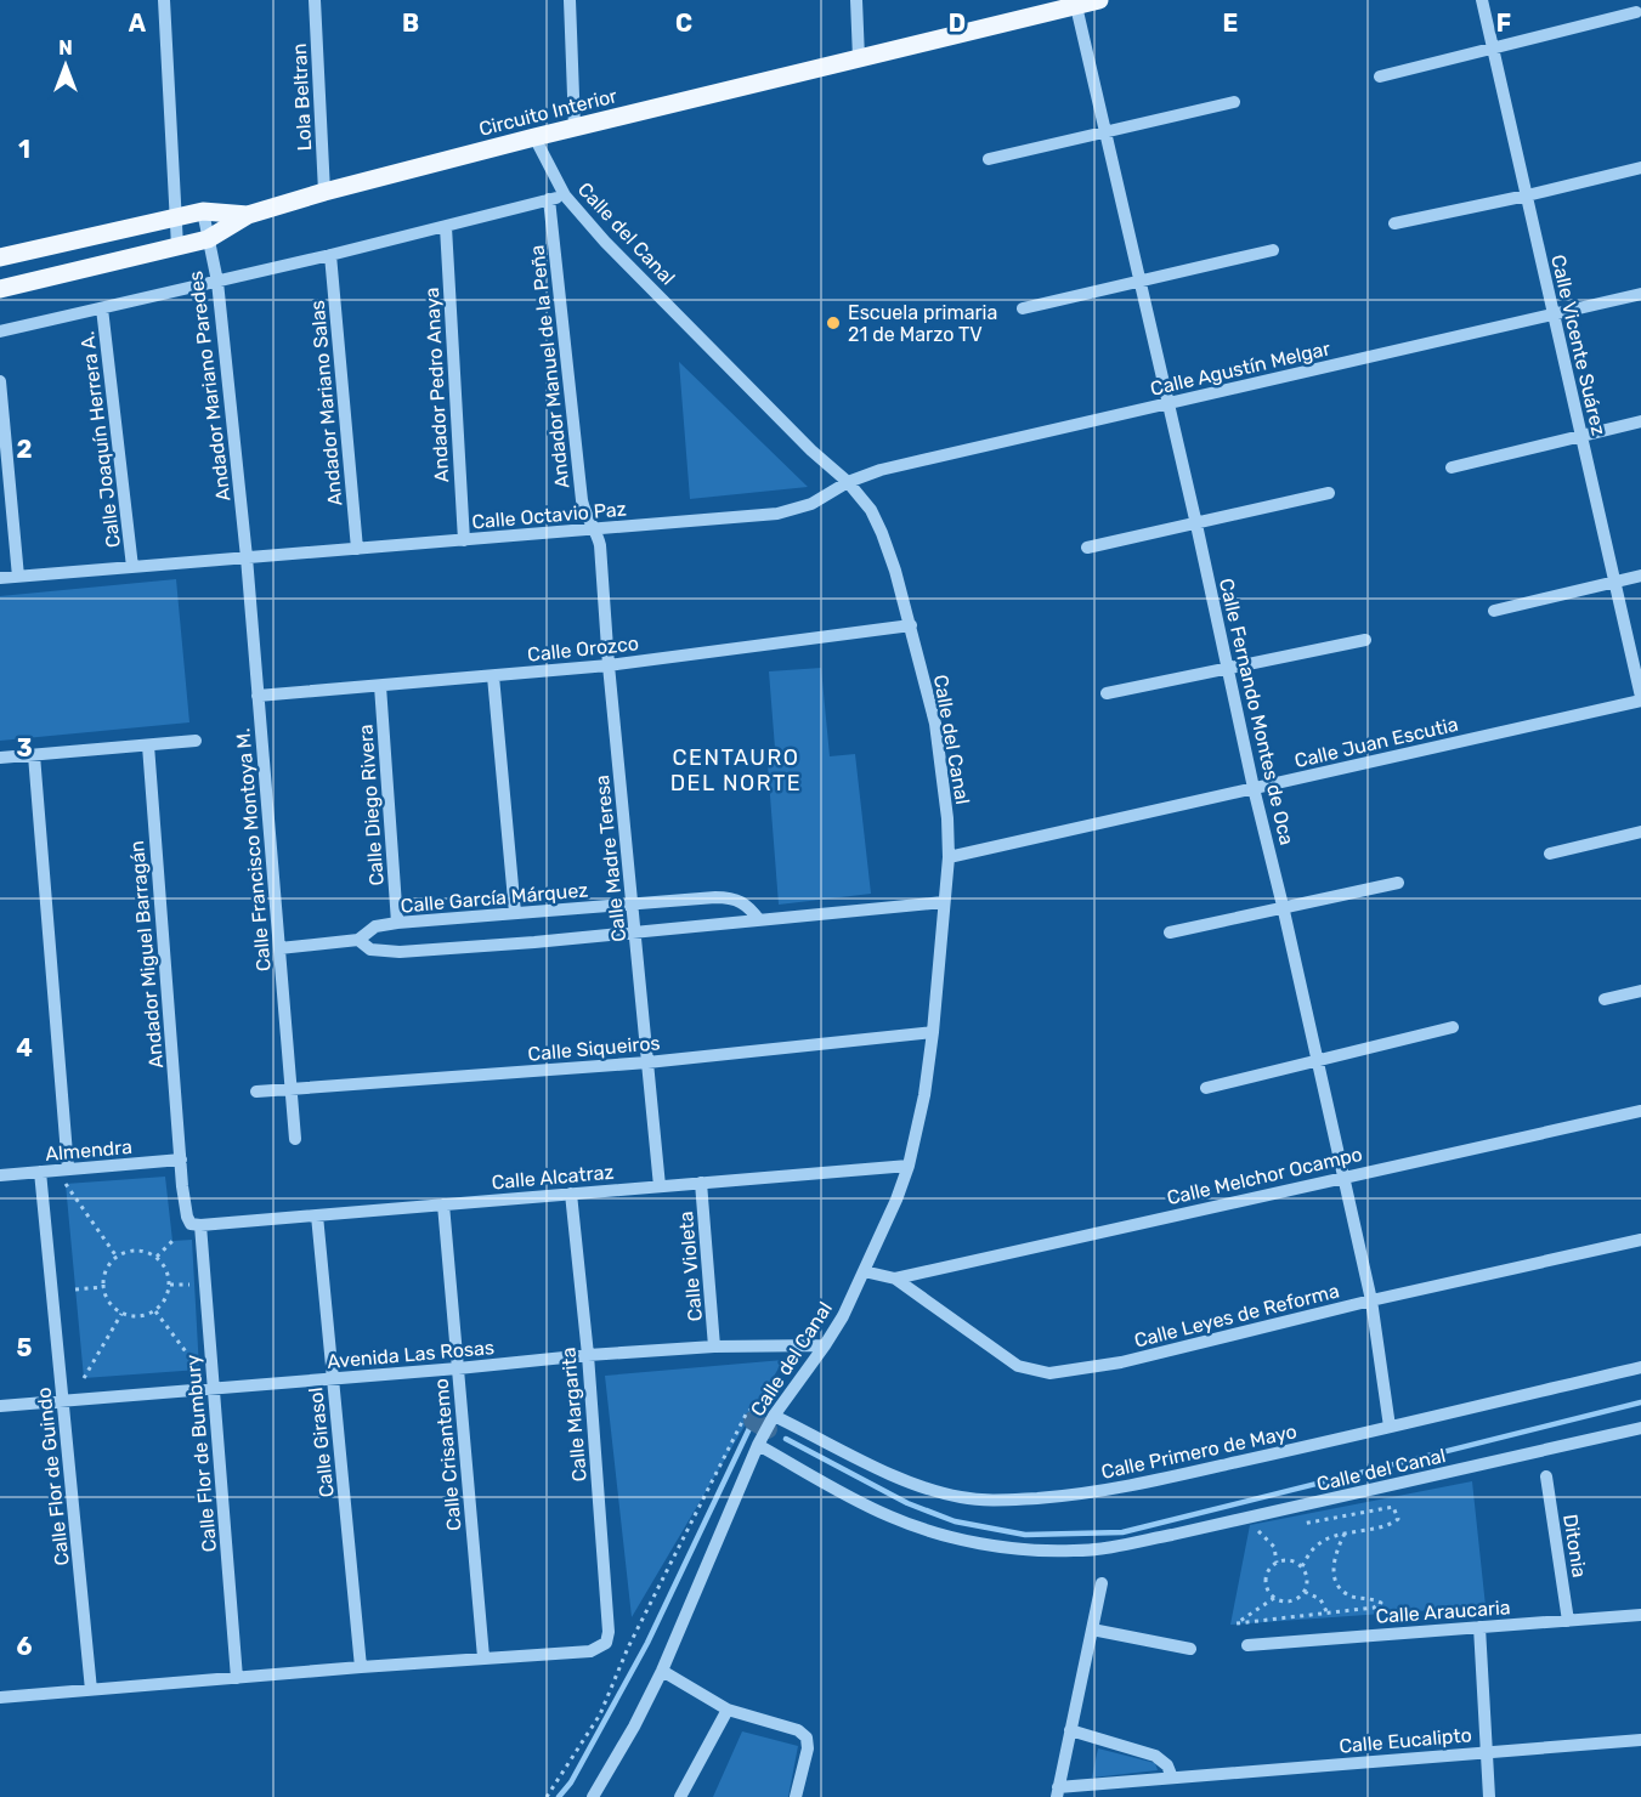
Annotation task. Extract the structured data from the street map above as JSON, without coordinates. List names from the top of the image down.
{
  "streets": {
    "main road": ["Circuito Interior"],
    "street": [
      "Lola Beltran",
      "Calle del Canal",
      "Calle Vicente Suárez",
      "Andador Manuel de la Peña",
      "Calle Agustín Melgar",
      "Andador Pedro Anaya",
      "Andador Mariano Paredes",
      "Andador Mariano Salas",
      "Calle Joaquín Herrera A.",
      "Calle Octavio Paz",
      "Calle Orozco",
      "Calle Fernando Montes de Oca",
      "Calle Juan Escutia",
      "Calle Diego Rivera",
      "Calle Francisco Montoya M.",
      "Calle Madre Teresa",
      "Calle García Márquez",
      "Andador Miguel Barragán",
      "Calle Siqueiros",
      "Almendra",
      "Calle Melchor Ocampo",
      "Calle Alcatraz",
      "Calle Violeta",
      "Calle Leyes de Reforma",
      "Avenida Las Rosas",
      "Calle Margarita",
      "Calle Girasol",
      "Calle Primero de Mayo",
      "Calle Flor de Bumbury",
      "Calle Crisantemo",
      "Calle Flor de Guindo",
      "Ditonia",
      "Calle Araucaria",
      "Calle Eucalipto"
    ]
  },
  "crossings": [
    ["Lola Beltran", "Circuito Interior"],
    ["Circuito Interior", "Calle del Canal"],
    ["Circuito Interior", "Andador Mariano Paredes"],
    ["Circuito Interior", "Calle Fernando Montes de Oca"],
    ["Calle del Canal", "Calle Agustín Melgar"],
    ["Calle del Canal", "Calle Octavio Paz"],
    ["Calle del Canal", "Calle Orozco"],
    ["Calle del Canal", "Calle Juan Escutia"],
    ["Calle del Canal", "Calle García Márquez"],
    ["Calle del Canal", "Calle Siqueiros"],
    ["Calle del Canal", "Calle Alcatraz"],
    ["Calle del Canal", "Calle Leyes de Reforma"],
    ["Calle del Canal", "Avenida Las Rosas"],
    ["Calle del Canal", "Calle Primero de Mayo"],
    ["Calle Vicente Suárez", "Calle Agustín Melgar"],
    ["Calle Vicente Suárez", "Calle Juan Escutia"],
    ["Andador Manuel de la Peña", "Calle Octavio Paz"],
    ["Andador Manuel de la Peña", "Calle Madre Teresa"],
    ["Calle Agustín Melgar", "Calle Octavio Paz"],
    ["Calle Agustín Melgar", "Calle Fernando Montes de Oca"],
    ["Andador Pedro Anaya", "Calle Octavio Paz"],
    ["Andador Mariano Paredes", "Calle Octavio Paz"],
    ["Andador Mariano Paredes", "Calle Francisco Montoya M."],
    ["Andador Mariano Salas", "Calle Octavio Paz"],
    ["Calle Joaquín Herrera A.", "Calle Octavio Paz"],
    ["Calle Octavio Paz", "Calle Francisco Montoya M."],
    ["Calle Octavio Paz", "Calle Madre Teresa"],
    ["Calle Orozco", "Calle Diego Rivera"],
    ["Calle Orozco", "Calle Francisco Montoya M."],
    ["Calle Orozco", "Calle Madre Teresa"],
    ["Calle Fernando Montes de Oca", "Calle Juan Escutia"],
    ["Calle Fernando Montes de Oca", "Calle Melchor Ocampo"],
    ["Calle Fernando Montes de Oca", "Calle Leyes de Reforma"],
    ["Calle Fernando Montes de Oca", "Calle Primero de Mayo"],
    ["Calle Diego Rivera", "Calle García Márquez"],
    ["Calle Francisco Montoya M.", "Calle García Márquez"],
    ["Calle Francisco Montoya M.", "Calle Siqueiros"],
    ["Calle Madre Teresa", "Calle García Márquez"],
    ["Calle Madre Teresa", "Calle Siqueiros"],
    ["Calle Madre Teresa", "Calle Alcatraz"],
    ["Andador Miguel Barragán", "Almendra"],
    ["Andador Miguel Barragán", "Calle Alcatraz"],
    ["Andador Miguel Barragán", "Calle Flor de Bumbury"],
    ["Almendra", "Calle Flor de Guindo"],
    ["Calle Melchor Ocampo", "Calle Leyes de Reforma"],
    ["Calle Alcatraz", "Calle Violeta"],
    ["Calle Alcatraz", "Calle Margarita"],
    ["Calle Alcatraz", "Calle Girasol"],
    ["Calle Alcatraz", "Calle Flor de Bumbury"],
    ["Calle Alcatraz", "Calle Crisantemo"],
    ["Calle Violeta", "Avenida Las Rosas"],
    ["Avenida Las Rosas", "Calle Margarita"],
    ["Avenida Las Rosas", "Calle Girasol"],
    ["Avenida Las Rosas", "Calle Flor de Bumbury"],
    ["Avenida Las Rosas", "Calle Crisantemo"],
    ["Avenida Las Rosas", "Calle Flor de Guindo"],
    ["Calle Margarita", "Calle Crisantemo"],
    ["Ditonia", "Calle Araucaria"]
  ],
  "districts": ["CENTAURO DEL NORTE"],
  "places": ["Escuela primaria 21 de Marzo TV"],
  "north": "top",
  "grid": {
    "columns": [
      "A",
      "B",
      "C",
      "D",
      "E",
      "F"
    ],
    "rows": [
      "1",
      "2",
      "3",
      "4",
      "5",
      "6"
    ]
  }
}
